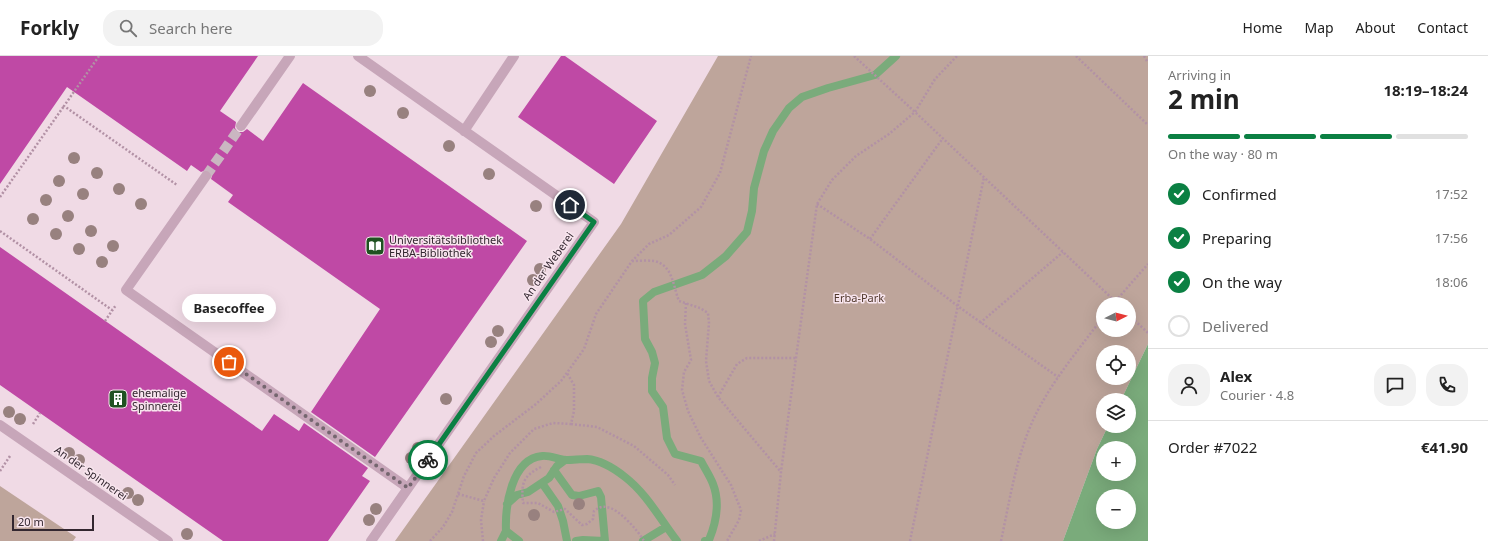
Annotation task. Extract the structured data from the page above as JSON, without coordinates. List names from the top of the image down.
{
  "streets": {
    "street": ["An der Weberei", "An der Spinnerei"]
  },
  "parks": ["Erba-Park"],
  "places": {
    "library": ["Universitätsbibliothek ERBA-Bibliothek"],
    "other": ["Basecoffee"],
    "building": ["ehemalige Spinnerei"]
  },
  "scale_bar": "20 m",
  "north": "right",
  "page": {
    "header": "Forkly",
    "search": "Search here",
    "nav": [
      "Home",
      "Map",
      "About",
      "Contact"
    ],
    "heading": ["2 min", "Arriving in", "18:19–18:24"],
    "panel": [
      "Alex",
      "Courier · 4.8",
      "Order #7022",
      "€41.90"
    ],
    "bar": "On the way · 80 m",
    "list": [
      ["Confirmed", "17:52"],
      ["Preparing", "17:56"],
      ["On the way", "18:06"],
      "Delivered"
    ],
    "bubble": "Basecoffee",
    "map_buttons": ["+", "−"],
    "scale": "20 m"
  }
}
